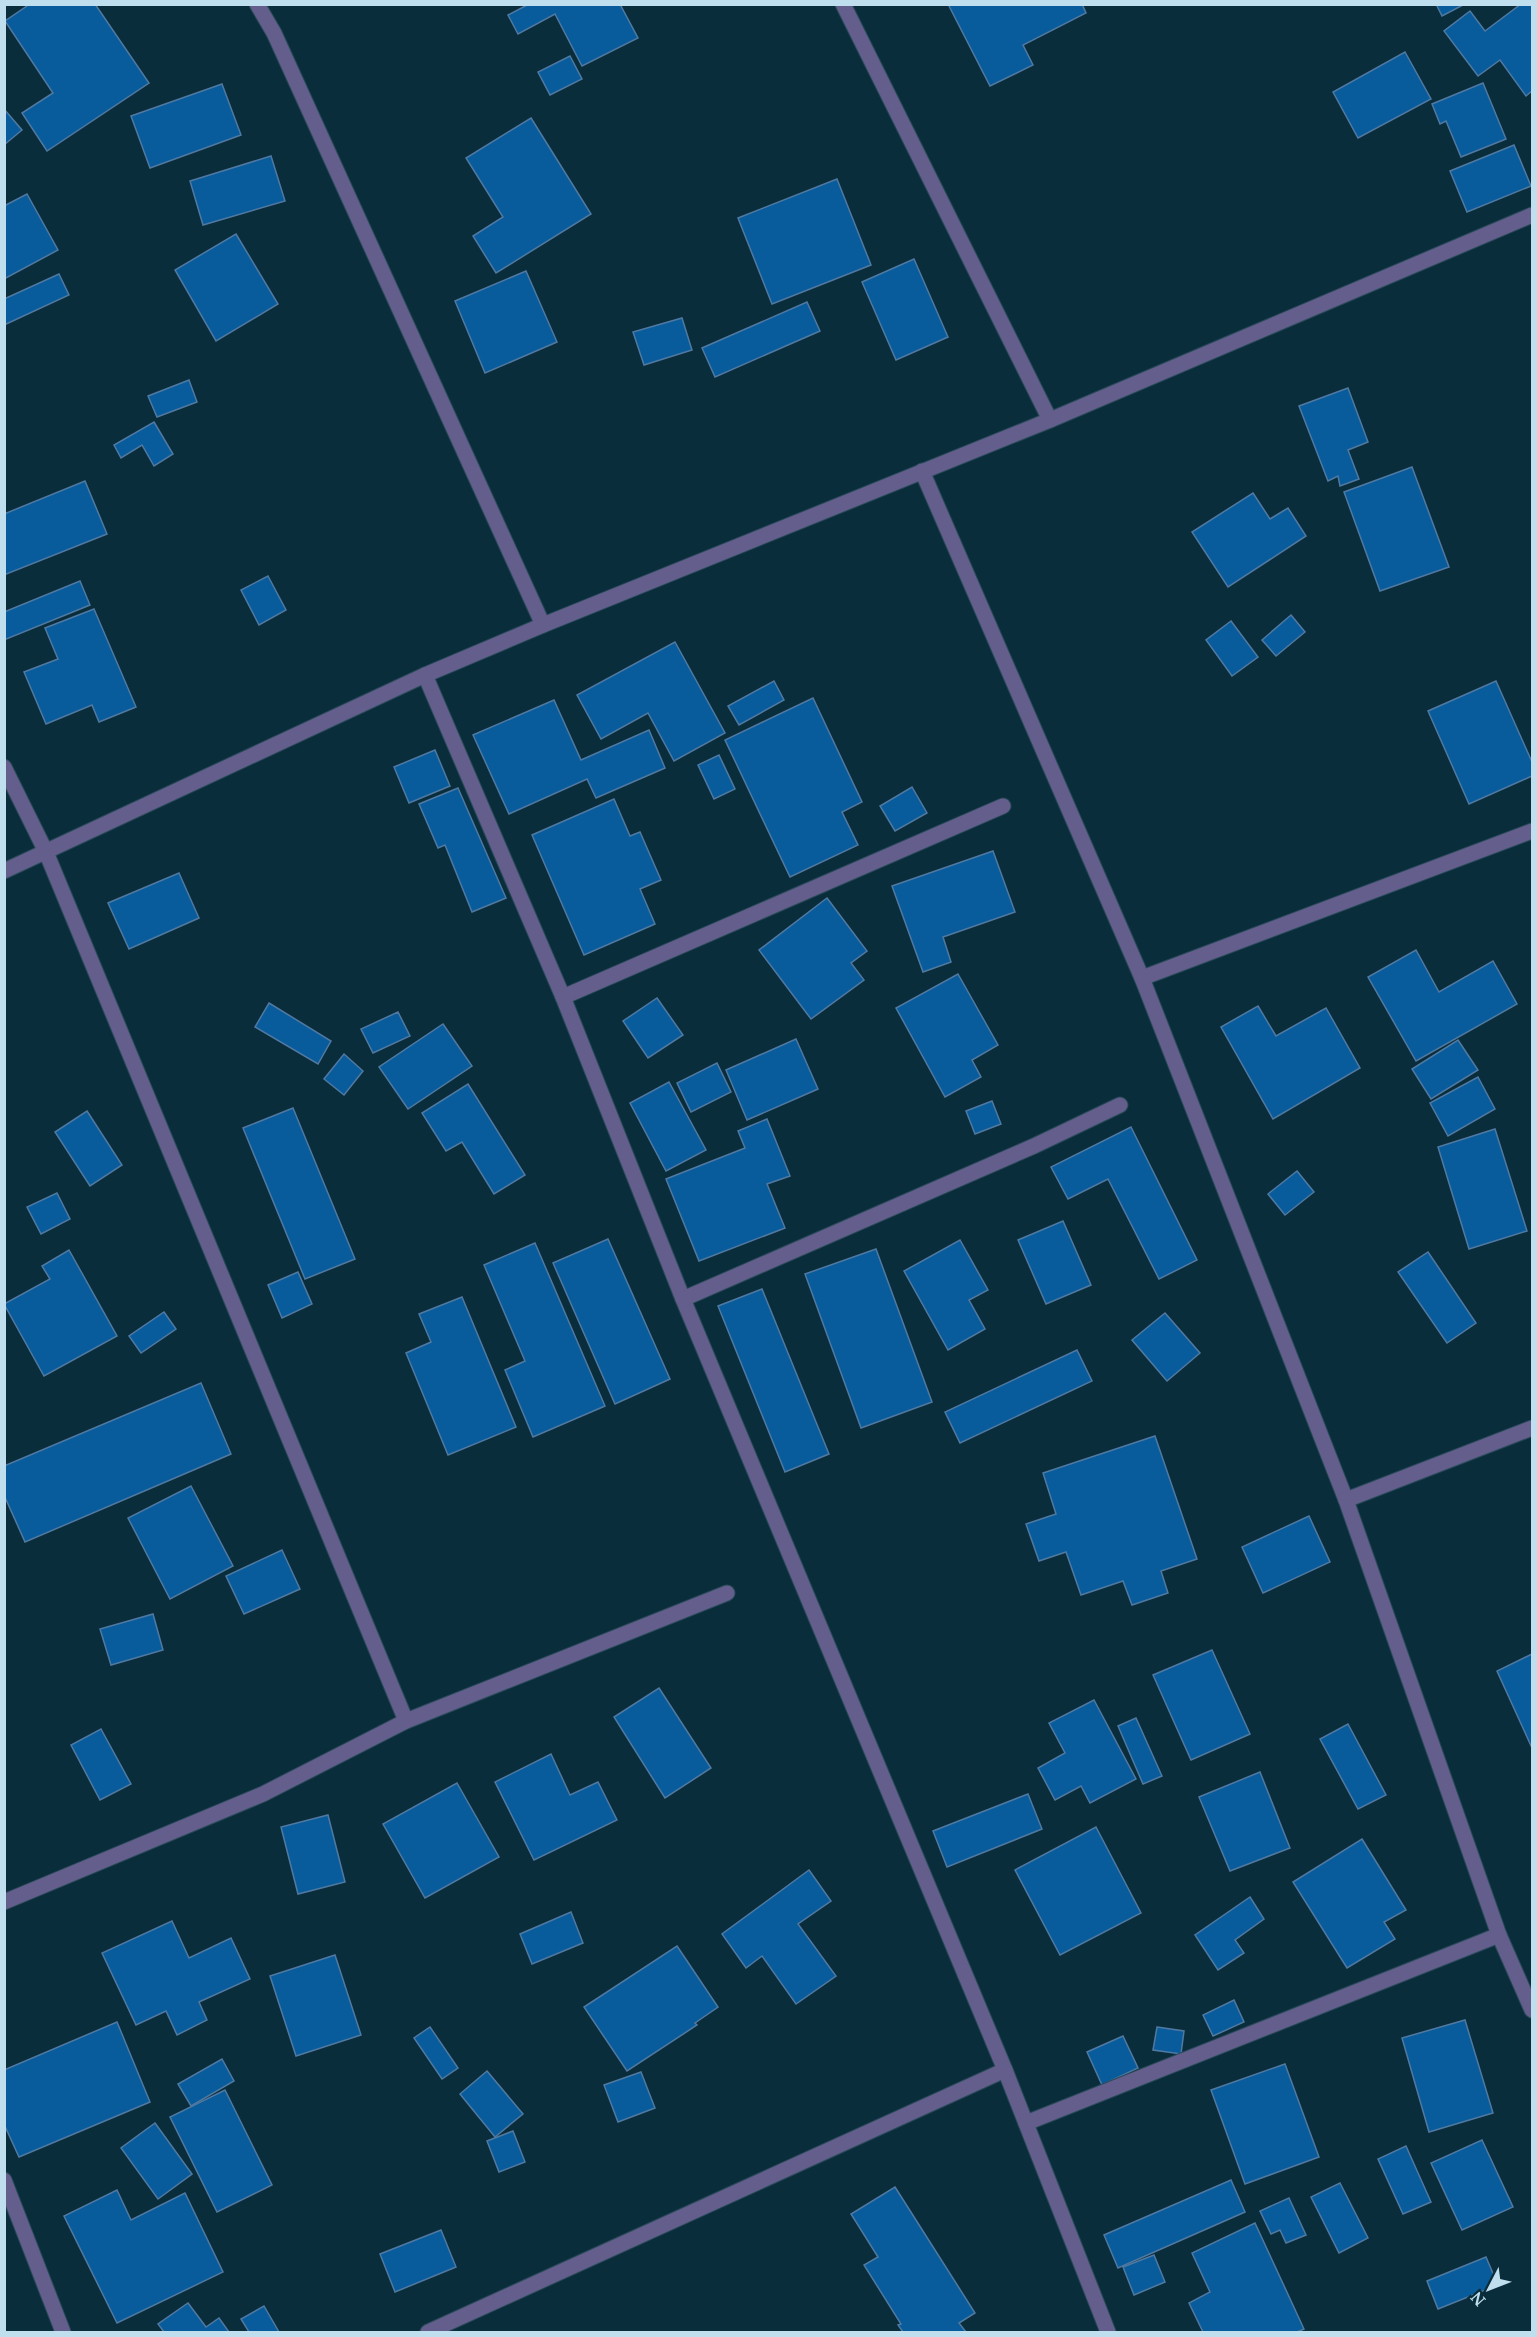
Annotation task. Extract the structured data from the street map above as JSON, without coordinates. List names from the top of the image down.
{
  "north": "bottom left"
}
